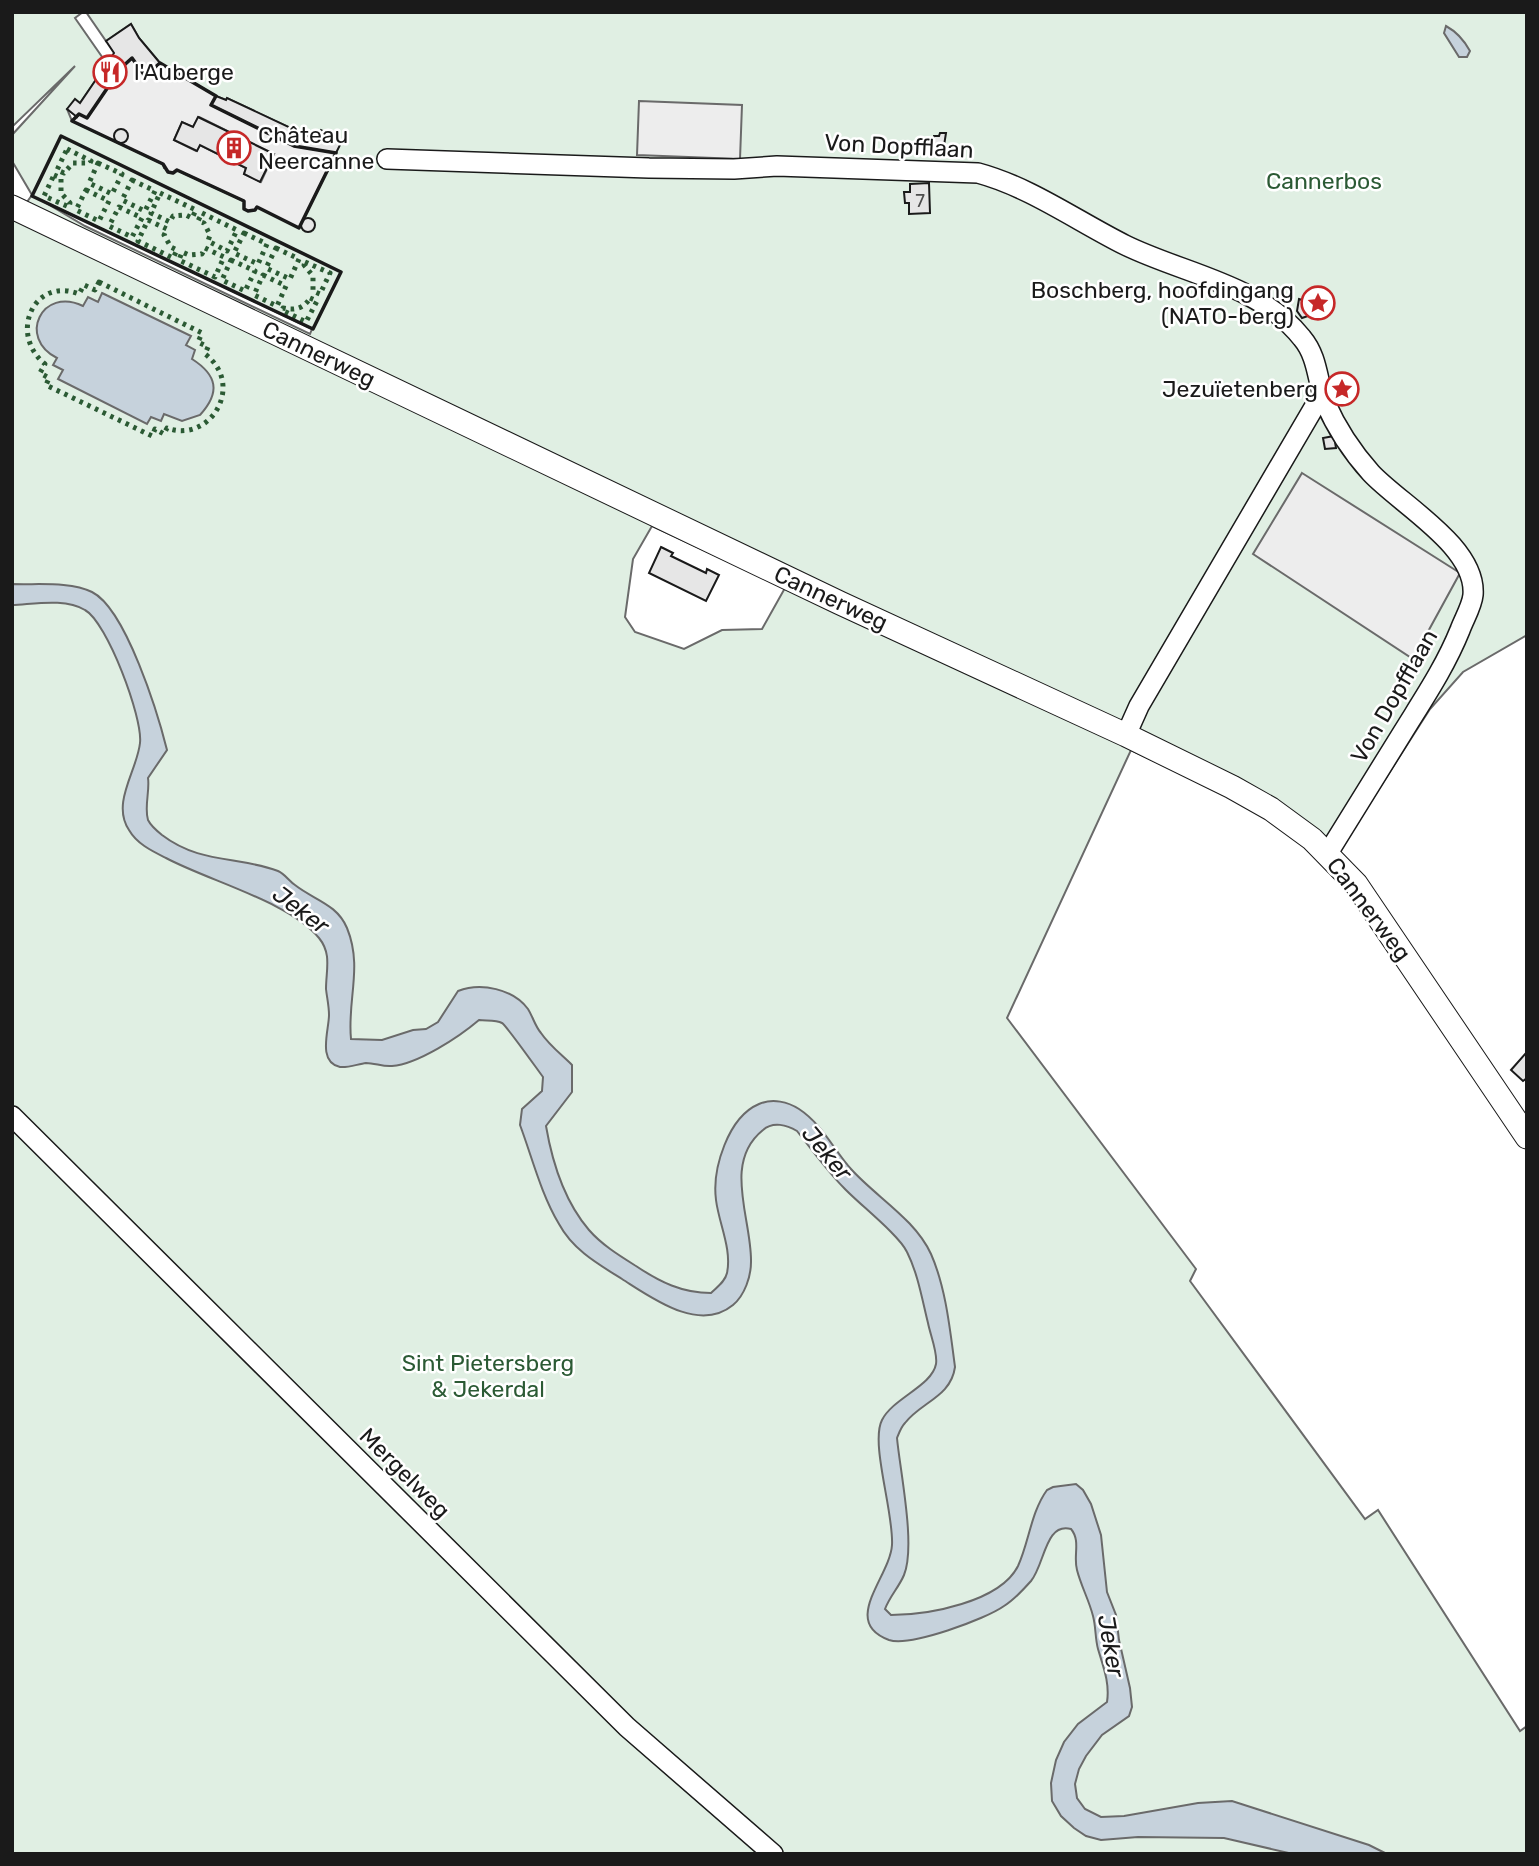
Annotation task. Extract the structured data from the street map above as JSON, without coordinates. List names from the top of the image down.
{
  "streets": {
    "main road": ["Cannerweg"],
    "street": ["Von Dopfflaan", "Mergelweg"]
  },
  "crossings": [
    ["Von Dopfflaan", "Cannerweg"]
  ],
  "water": ["Jeker"],
  "parks": ["Cannerbos", "Sint Pietersberg & Jekerdal"],
  "places": {
    "restaurant": ["l'Auberge"],
    "building": ["Château Neercanne"],
    "place": ["Boschberg, hoofdingang (NATO-berg)", "Jezuïetenberg"]
  },
  "house_numbers": ["7"]
}
